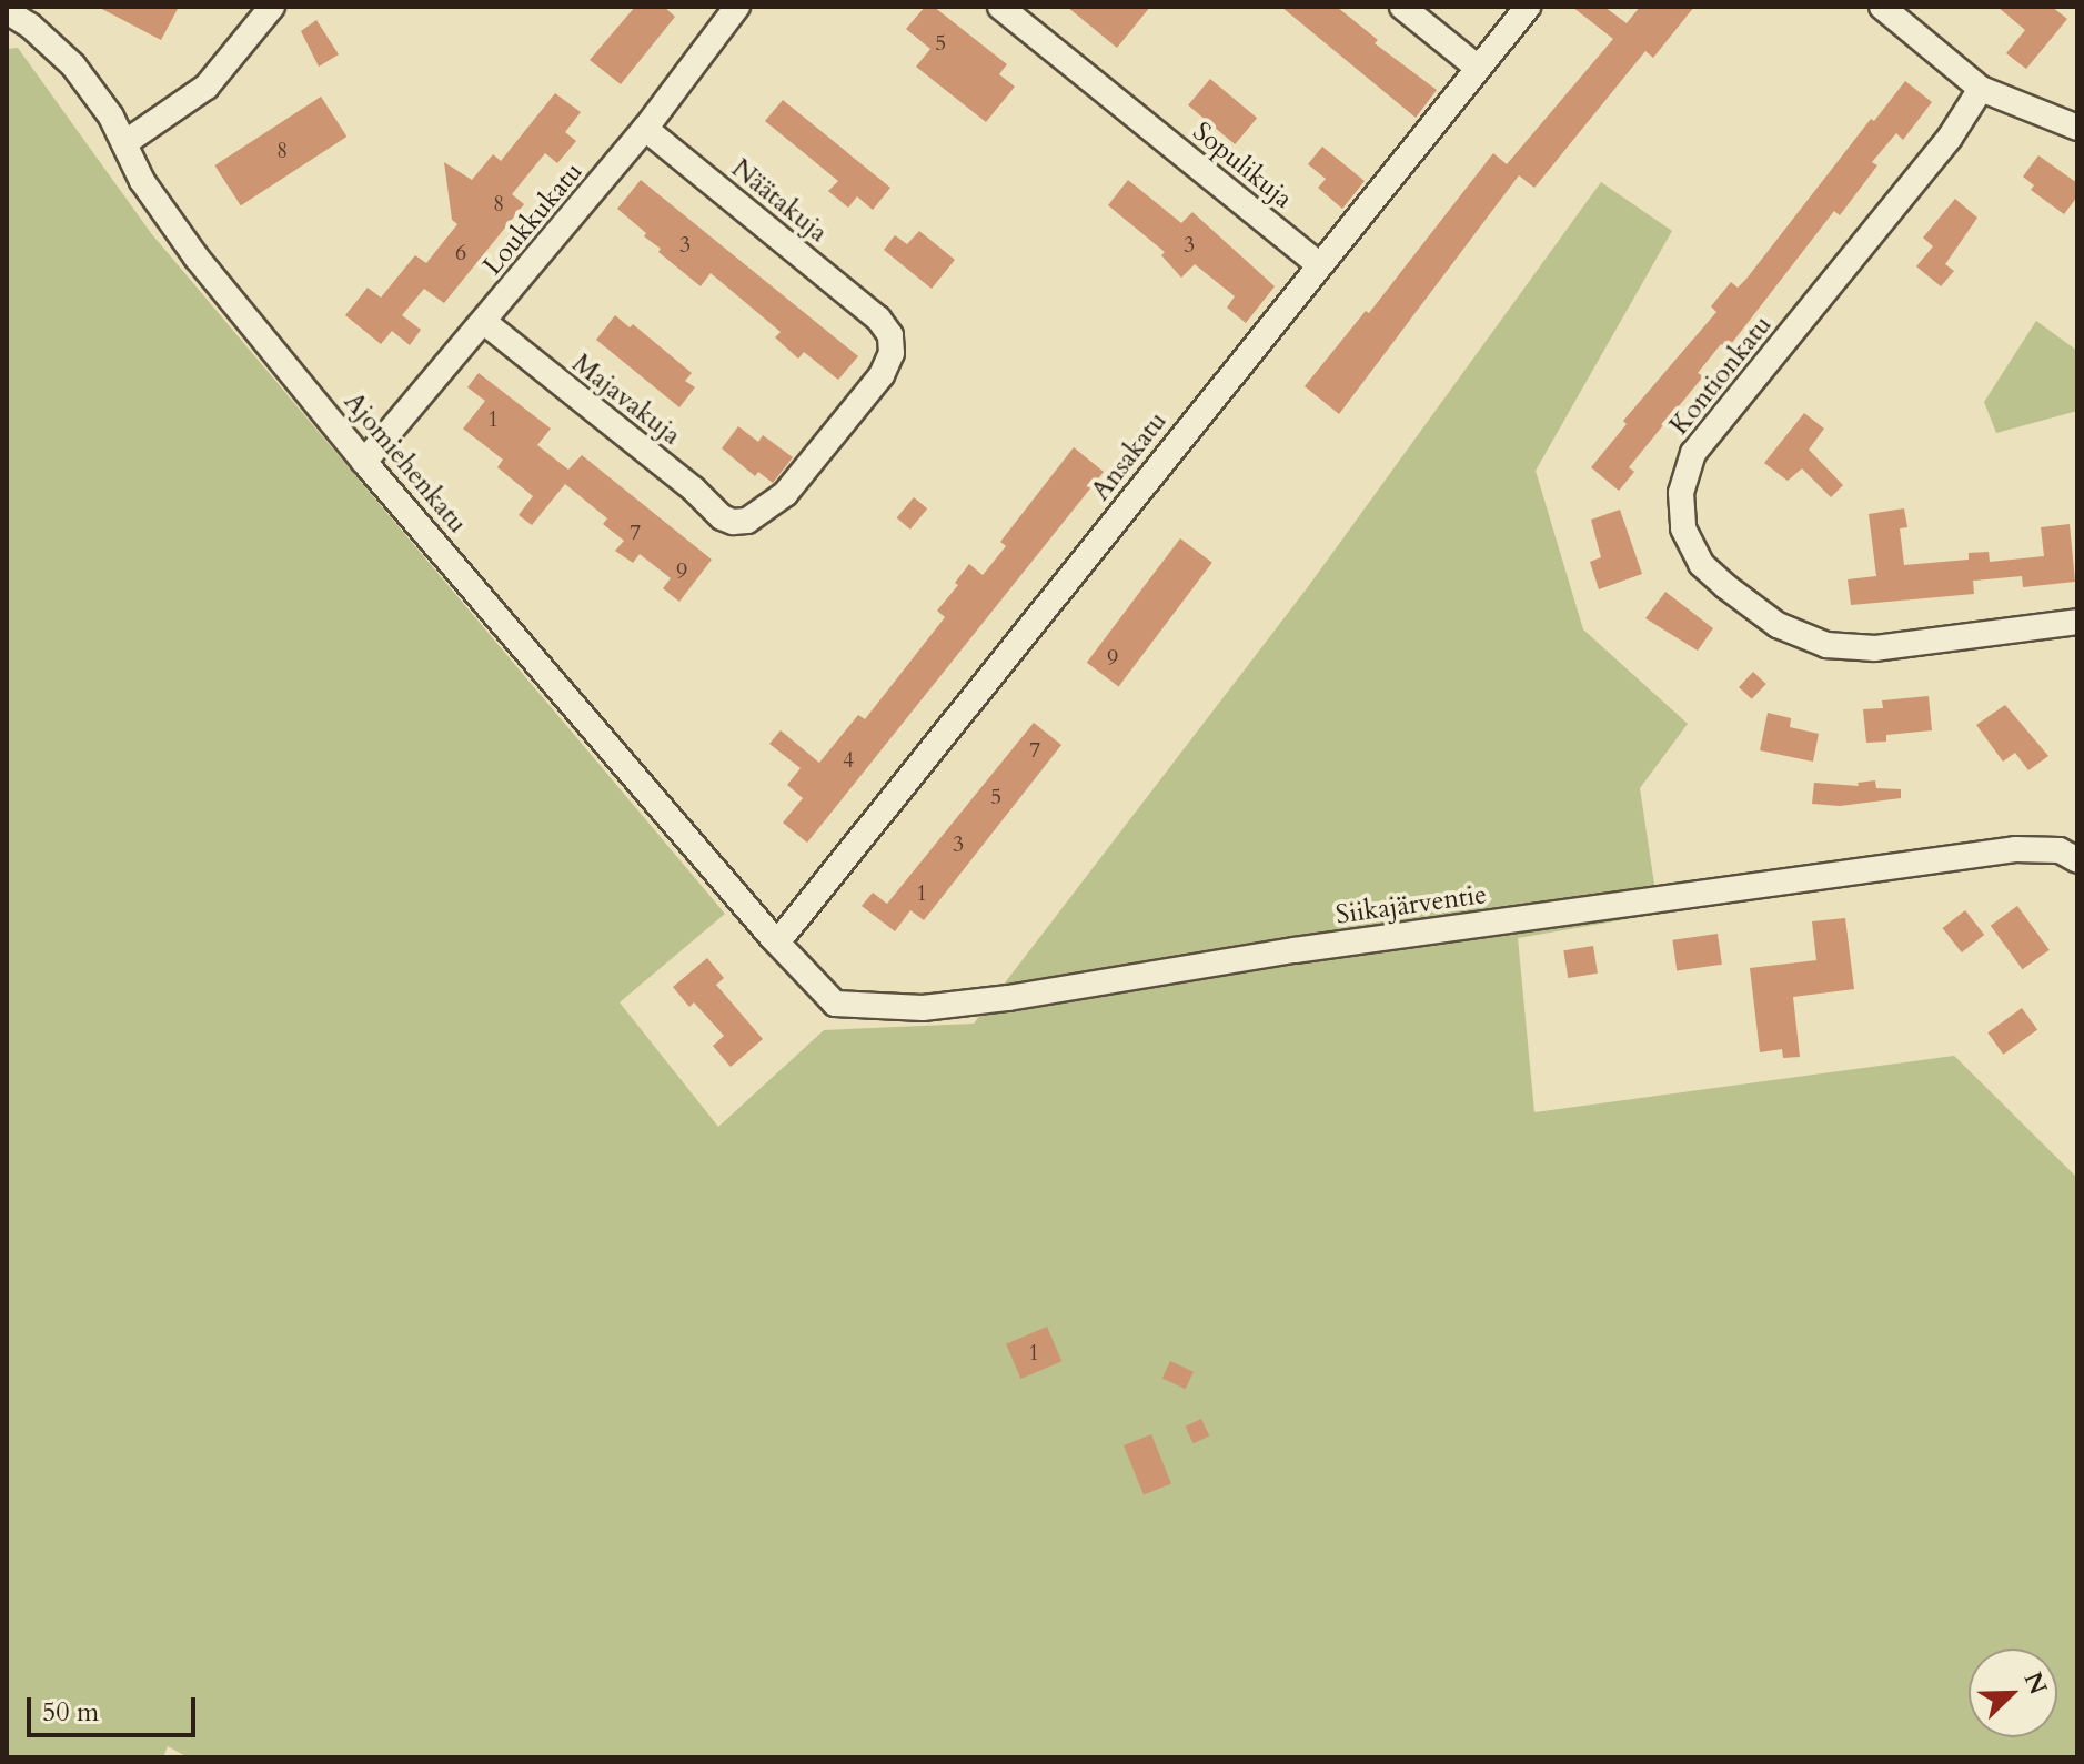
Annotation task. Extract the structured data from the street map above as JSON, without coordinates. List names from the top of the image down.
{
  "streets": {
    "street": [
      "Sopulikuja",
      "Näätakuja",
      "Loukkukatu",
      "Kontionkatu",
      "Majavakuja",
      "Ansakatu",
      "Ajomiehenkatu",
      "Siikajärventie"
    ]
  },
  "crossings": [
    ["Sopulikuja", "Ansakatu"],
    ["Näätakuja", "Loukkukatu"],
    ["Näätakuja", "Majavakuja"],
    ["Loukkukatu", "Majavakuja"],
    ["Loukkukatu", "Ajomiehenkatu"],
    ["Ansakatu", "Ajomiehenkatu"],
    ["Ansakatu", "Siikajärventie"],
    ["Ajomiehenkatu", "Siikajärventie"]
  ],
  "house_numbers": [
    "5",
    "8",
    "8",
    "3",
    "3",
    "6",
    "1",
    "7",
    "9",
    "9",
    "7",
    "4",
    "5",
    "3",
    "1",
    "1"
  ],
  "scale_bar": "50 m",
  "north": "top right"
}
